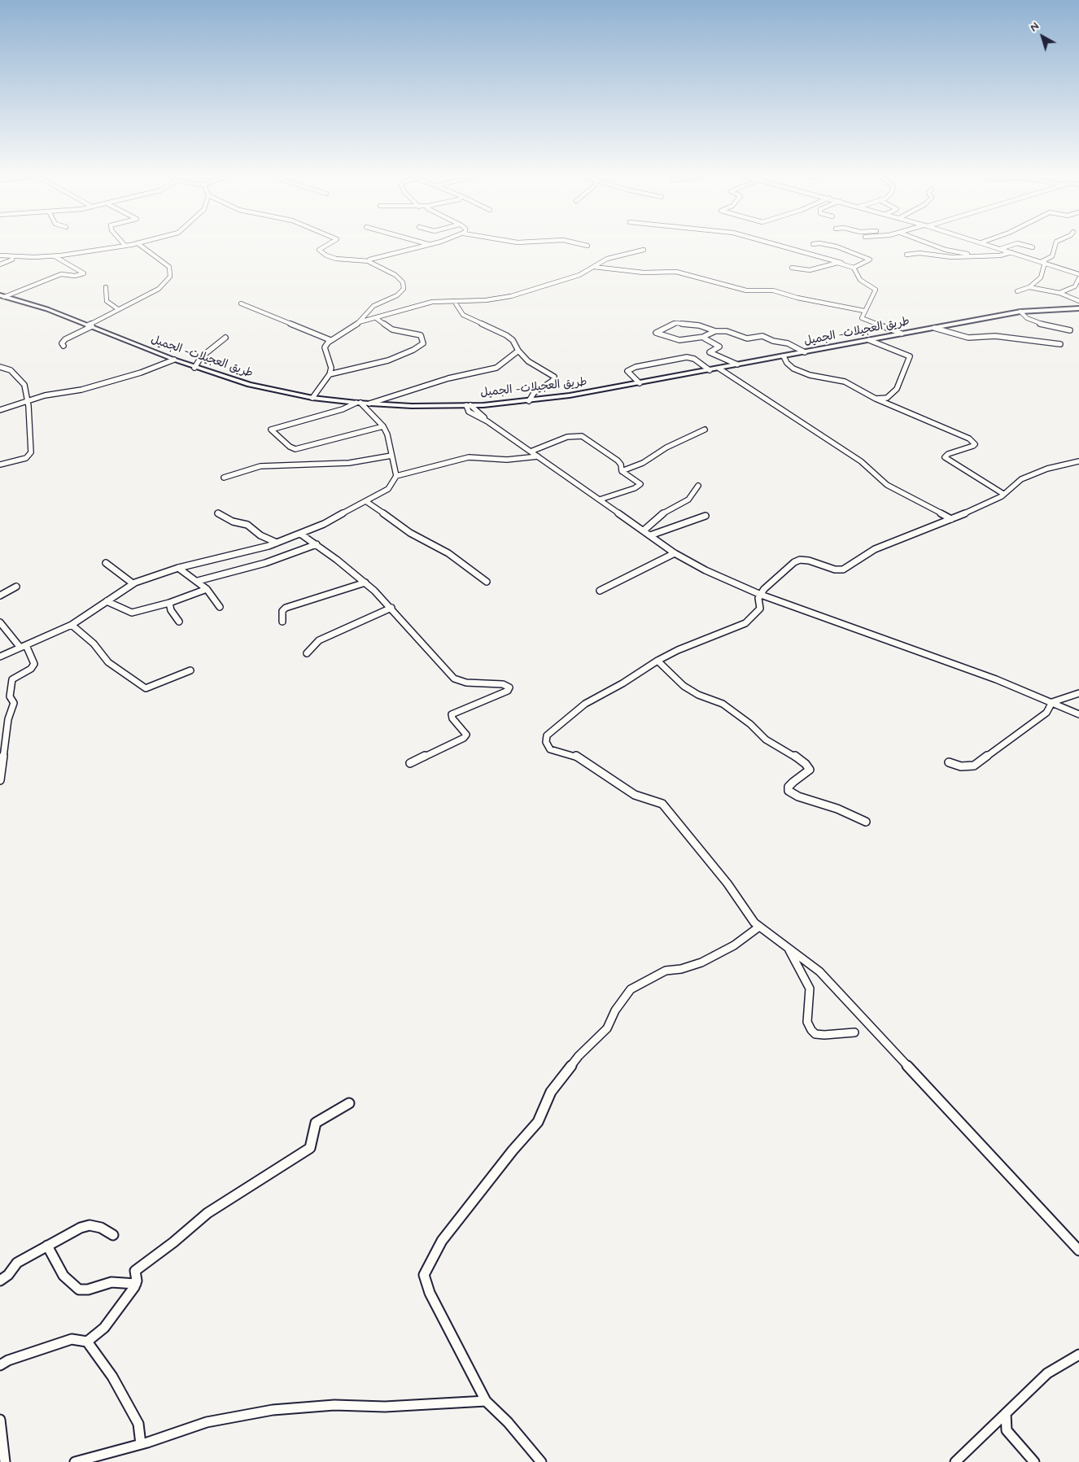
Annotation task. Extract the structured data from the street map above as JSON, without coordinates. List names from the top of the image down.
{
  "streets": {
    "main road": ["طريق العجيلات- الجميل"]
  },
  "north": "top left"
}
